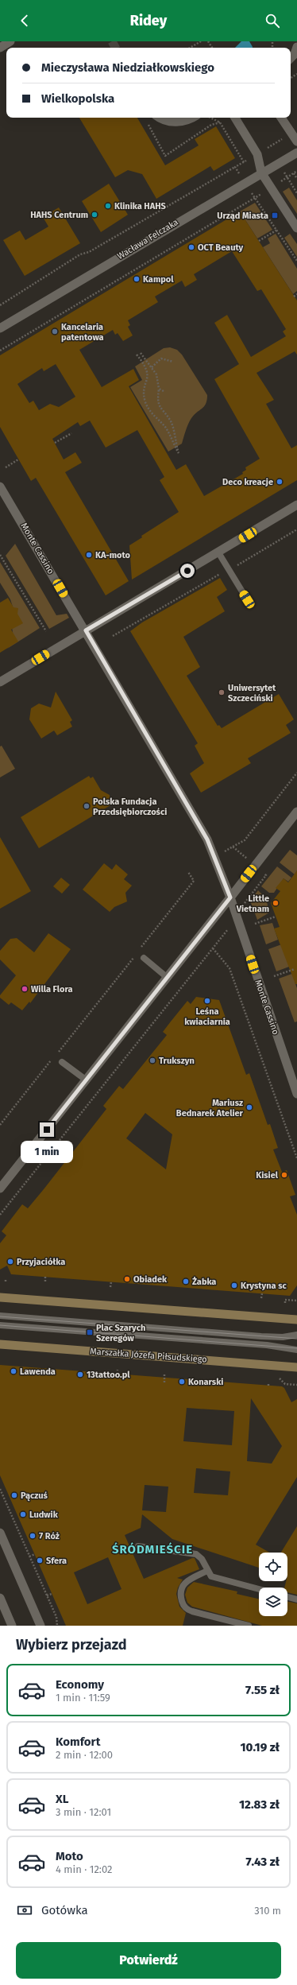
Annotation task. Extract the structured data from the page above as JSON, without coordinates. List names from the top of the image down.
{
  "streets": {
    "main road": ["Marszałka Józefa Piłsudskiego"],
    "street": ["Wacława Felczaka", "Monte Cassino"]
  },
  "districts": ["ŚRÓDMIEŚCIE"],
  "places": {
    "other": [
      "Klinika HAHS",
      "HAHS Centrum",
      "OCT Beauty",
      "Kampol",
      "Kancelaria patentowa",
      "Deco kreacje",
      "KA-moto",
      "Uniwersytet Szczeciński",
      "Polska Fundacja Przedsiębiorczości",
      "Little Vietnam",
      "Willa Flora",
      "Leśna kwiaciarnia",
      "Trukszyn",
      "Mariusz Bednarek Atelier",
      "Kisiel",
      "Przyjaciółka",
      "Obiadek",
      "Żabka",
      "Krystyna sc",
      "Lawenda",
      "13tattoo.pl",
      "Konarski",
      "Pączuś",
      "Ludwik",
      "7 Róż",
      "Sfera"
    ],
    "transit": ["Urząd Miasta", "Plac Szarych Szeregów"]
  },
  "page": {
    "header": "Ridey",
    "banner": ["Mieczysława Niedziałkowskiego", "Wielkopolska"],
    "bubble": "1 min",
    "heading": "Wybierz przejazd",
    "list": [
      {
        "name": "Economy",
        "note": "1 min · 11:59",
        "value": "7.55 zł"
      },
      {
        "name": "Komfort",
        "note": "2 min · 12:00",
        "value": "10.19 zł"
      },
      {
        "name": "XL",
        "note": "3 min · 12:01",
        "value": "12.83 zł"
      },
      {
        "name": "Moto",
        "note": "4 min · 12:02",
        "value": "7.43 zł"
      }
    ],
    "pay": ["Gotówka", "310 m"],
    "buttons": "Potwierdź"
  }
}
